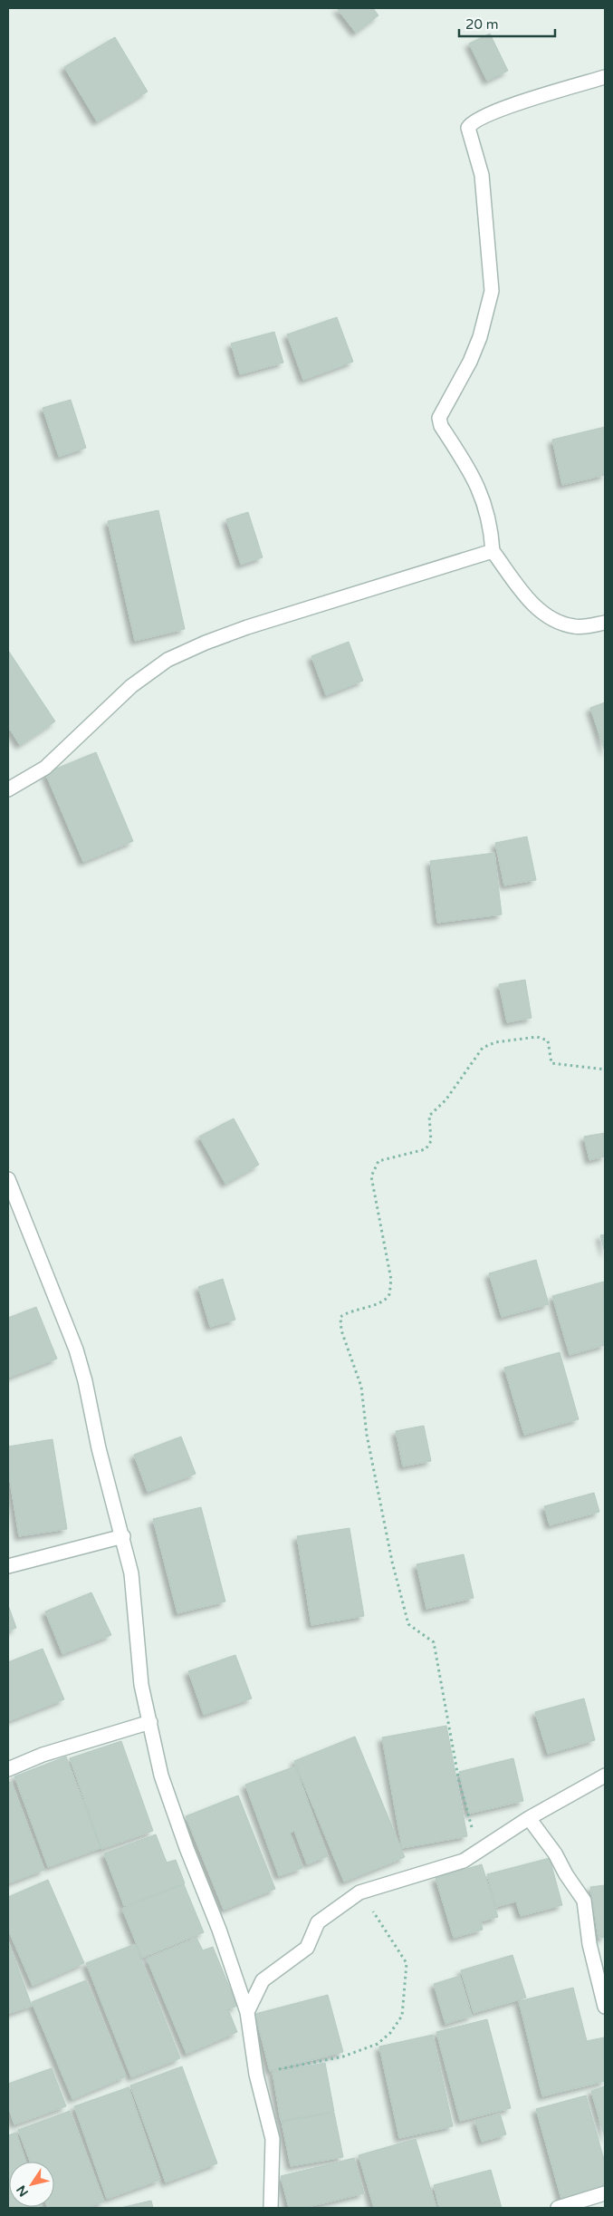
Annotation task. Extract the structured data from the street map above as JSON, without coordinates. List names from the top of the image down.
{
  "scale_bar": "20 m",
  "north": "bottom left"
}
